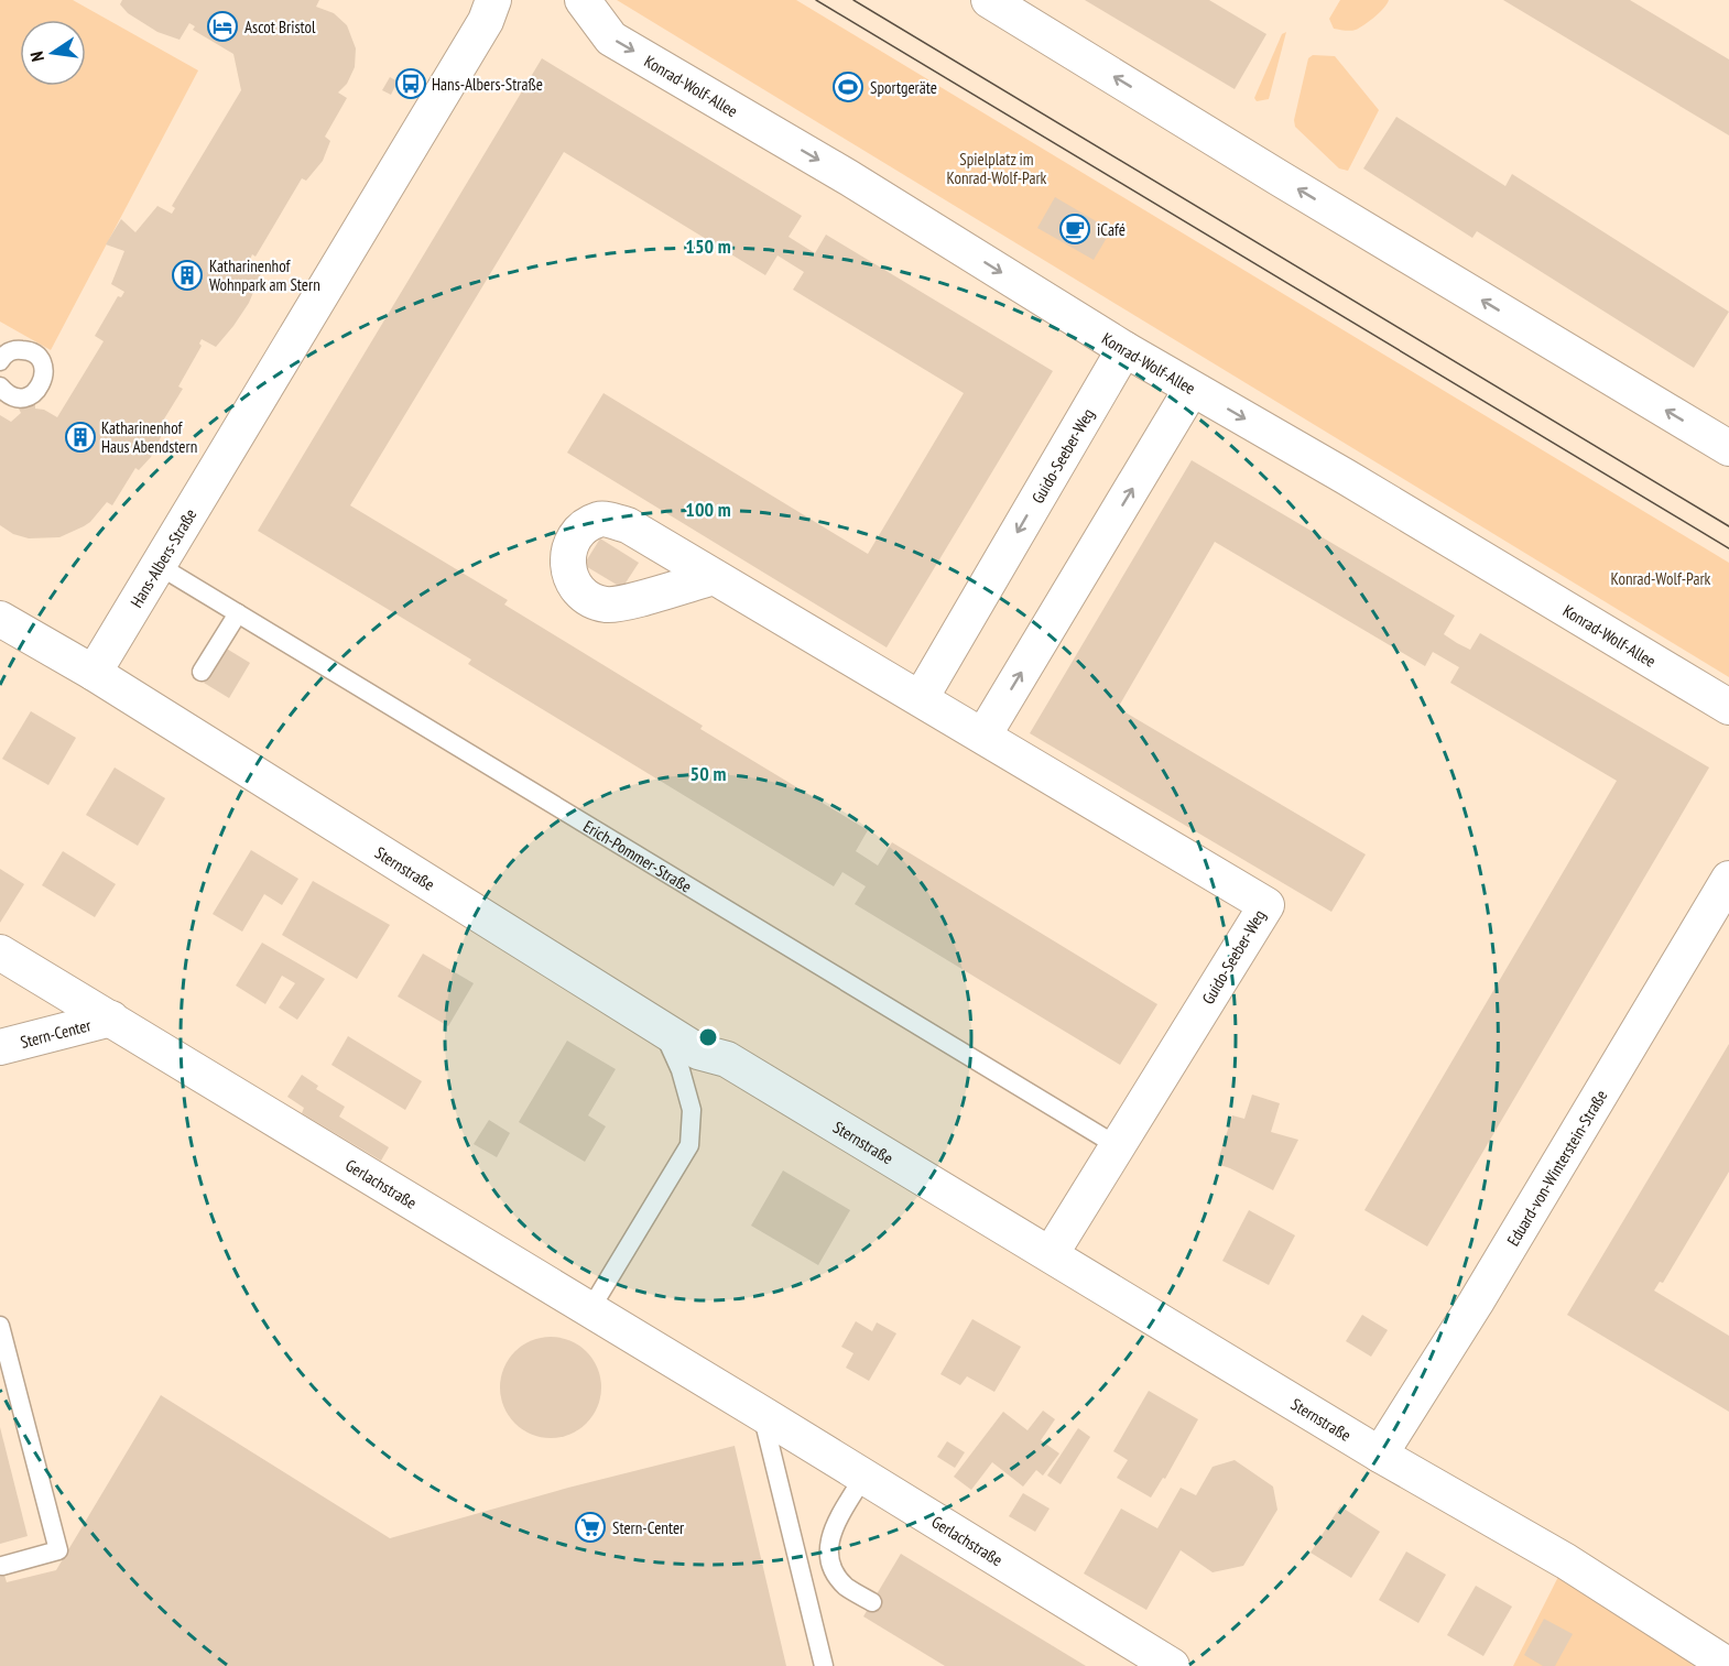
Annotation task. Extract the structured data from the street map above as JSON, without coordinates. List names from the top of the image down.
{
  "streets": {
    "street": [
      "Konrad-Wolf-Allee",
      "Guido-Seeber-Weg",
      "Hans-Albers-Straße",
      "Sternstraße",
      "Stern-Center",
      "Eduard-von-Winterstein-Straße",
      "Gerlachstraße"
    ],
    "lane": ["Erich-Pommer-Straße"]
  },
  "crossings": [
    ["Konrad-Wolf-Allee", "Guido-Seeber-Weg"],
    ["Guido-Seeber-Weg", "Erich-Pommer-Straße"],
    ["Guido-Seeber-Weg", "Sternstraße"],
    ["Hans-Albers-Straße", "Erich-Pommer-Straße"],
    ["Hans-Albers-Straße", "Sternstraße"],
    ["Sternstraße", "Eduard-von-Winterstein-Straße"],
    ["Stern-Center", "Gerlachstraße"]
  ],
  "parks": ["Spielplatz im Konrad-Wolf-Park", "Konrad-Wolf-Park"],
  "places": {
    "hotel": ["Ascot Bristol"],
    "bus stop": ["Hans-Albers-Straße"],
    "sports": ["Sportgeräte"],
    "cafe": ["iCafé"],
    "building": ["Katharinenhof Wohnpark am Stern", "Katharinenhof Haus Abendstern"],
    "supermarket": ["Stern-Center"]
  },
  "north": "left",
  "rings": ["150 m", "100 m", "50 m"]
}
